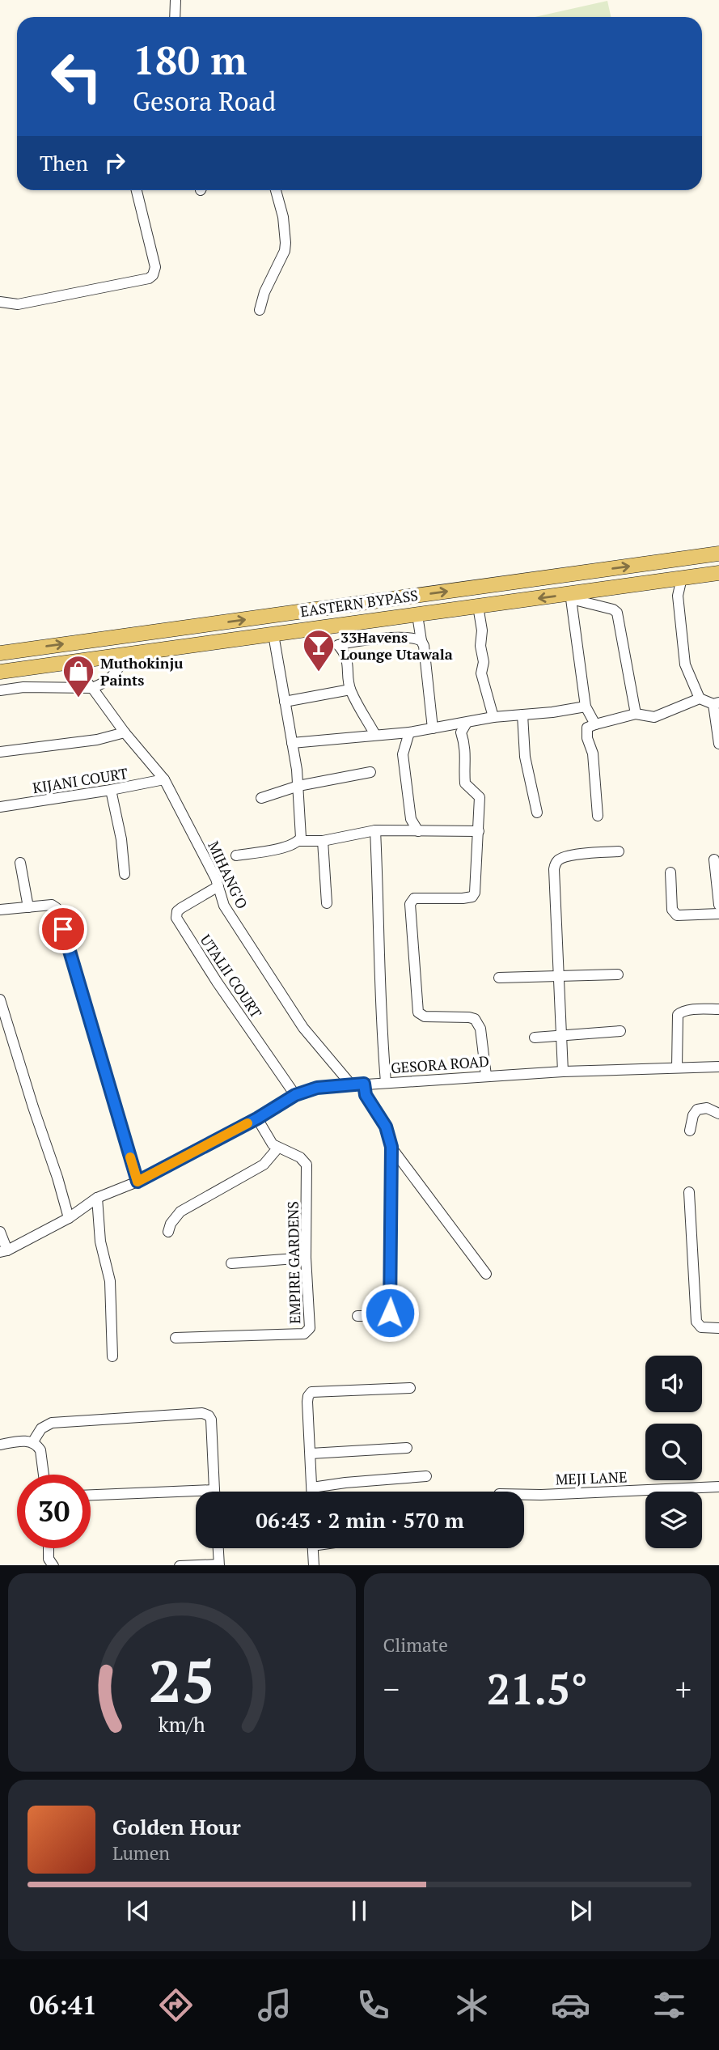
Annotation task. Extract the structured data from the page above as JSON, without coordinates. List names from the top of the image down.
{
  "streets": {
    "main road": ["EASTERN BYPASS"],
    "street": [
      "KIJANI COURT",
      "MIHANG'O",
      "UTALII COURT",
      "GESORA ROAD",
      "EMPIRE GARDENS",
      "MEJI LANE"
    ]
  },
  "crossings": [
    ["EASTERN BYPASS", "MIHANG'O"],
    ["KIJANI COURT", "MIHANG'O"],
    ["MIHANG'O", "UTALII COURT"],
    ["MIHANG'O", "GESORA ROAD"],
    ["UTALII COURT", "GESORA ROAD"]
  ],
  "places": {
    "bar": ["33Havens Lounge Utawala"],
    "shop": ["Muthokinju Paints"]
  },
  "page": {
    "turn": ["180 m", "Gesora Road"],
    "then": "Then",
    "limit": "30",
    "trip": "06:43 · 2 min · 570 m",
    "tile": "Climate",
    "heat": ["−", "21.5°", "+"],
    "song": ["Golden Hour", "Lumen"],
    "tabs": "06:41",
    "gauge": ["25", "km/h"]
  }
}
